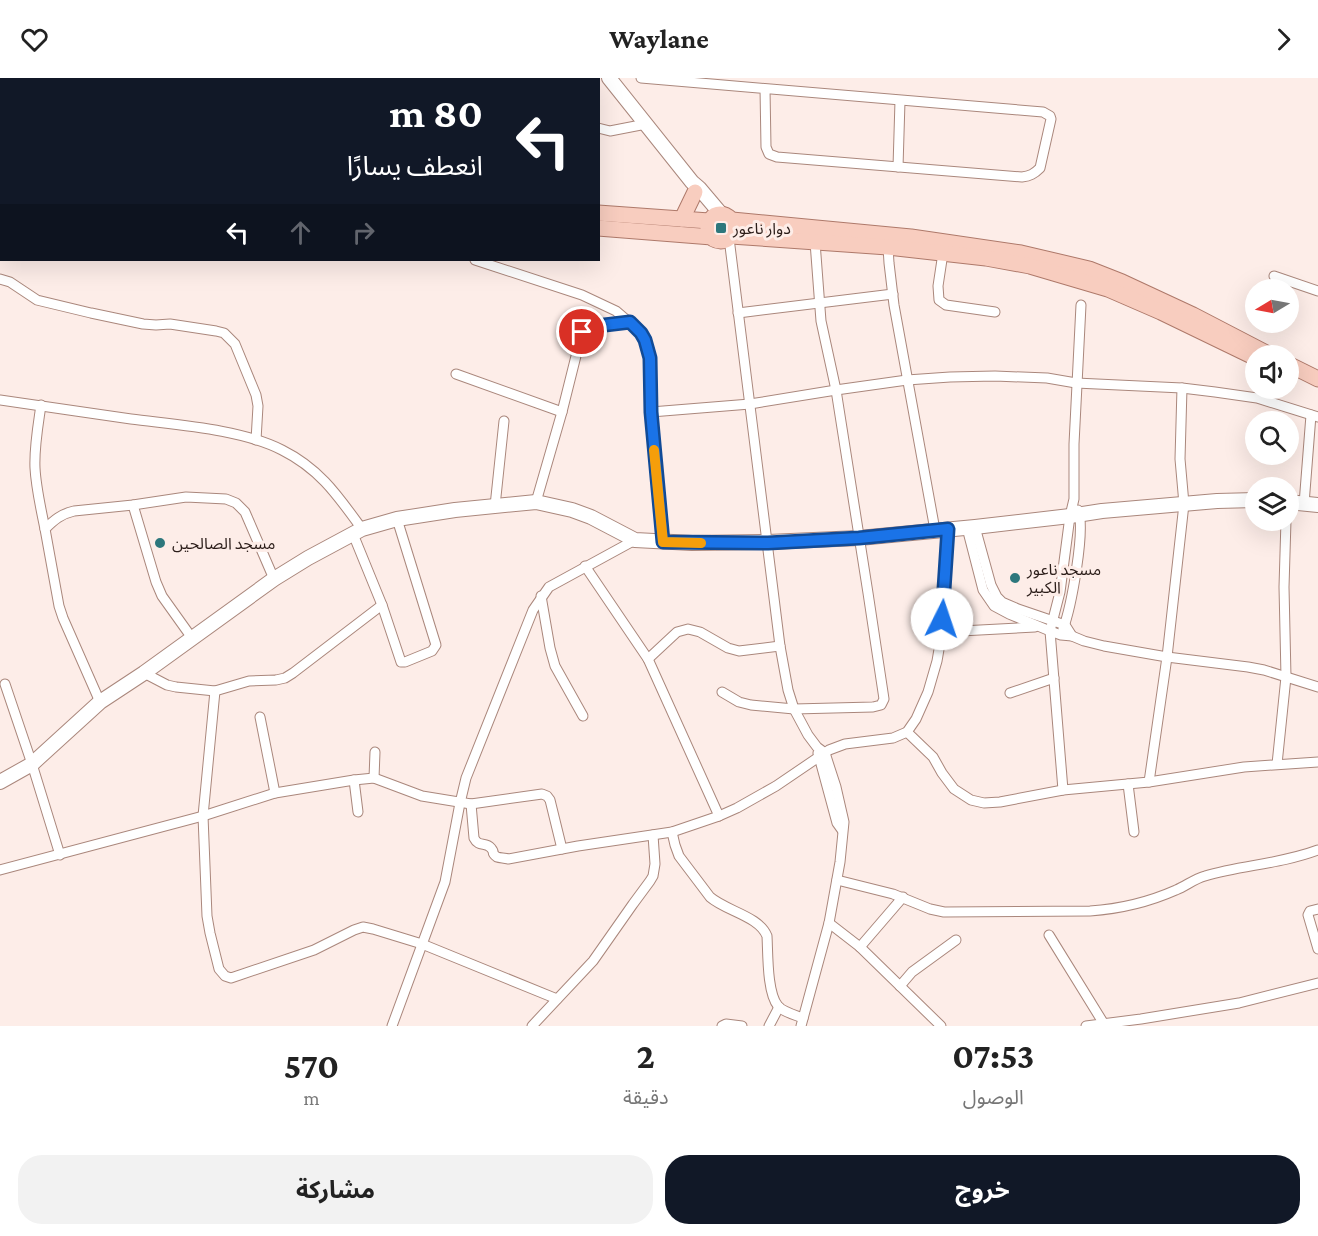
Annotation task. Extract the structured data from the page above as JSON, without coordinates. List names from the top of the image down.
{
  "places": {
    "transit": ["دوار ناعور"],
    "other": ["مسجد الصالحين", "مسجد ناعور الكبير"]
  },
  "north": "left",
  "page": {
    "header": "Waylane",
    "turn": ["80 m", "انعطف يسارًا"],
    "eta": [
      "07:53",
      "الوصول",
      "2",
      "دقيقة",
      "570",
      "m"
    ],
    "buttons": ["خروج", "مشاركة"]
  }
}
